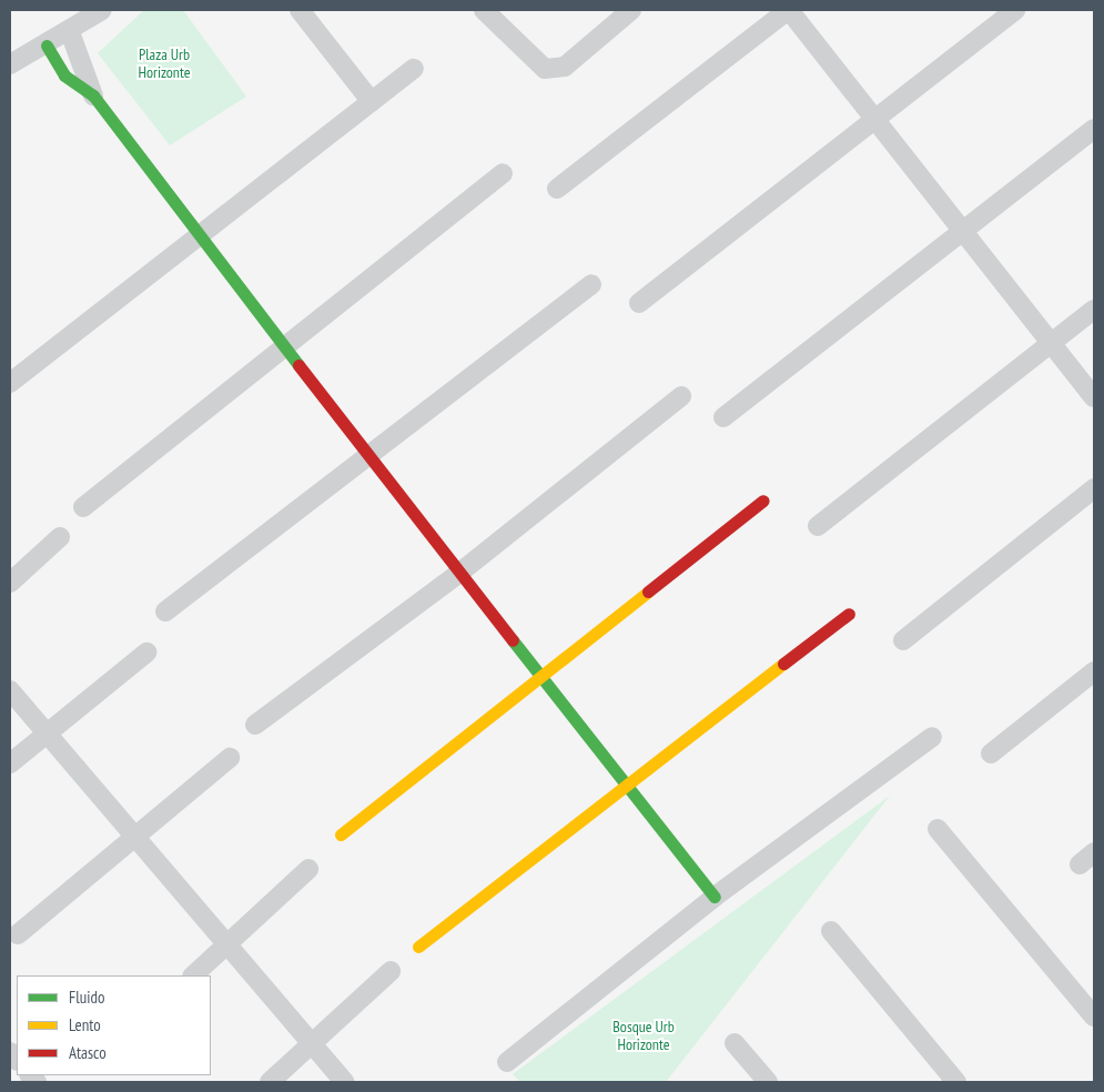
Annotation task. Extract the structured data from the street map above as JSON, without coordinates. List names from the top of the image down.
{
  "parks": ["Plaza Urb Horizonte", "Bosque Urb Horizonte"],
  "legend": ["Fluido", "Lento", "Atasco"]
}
